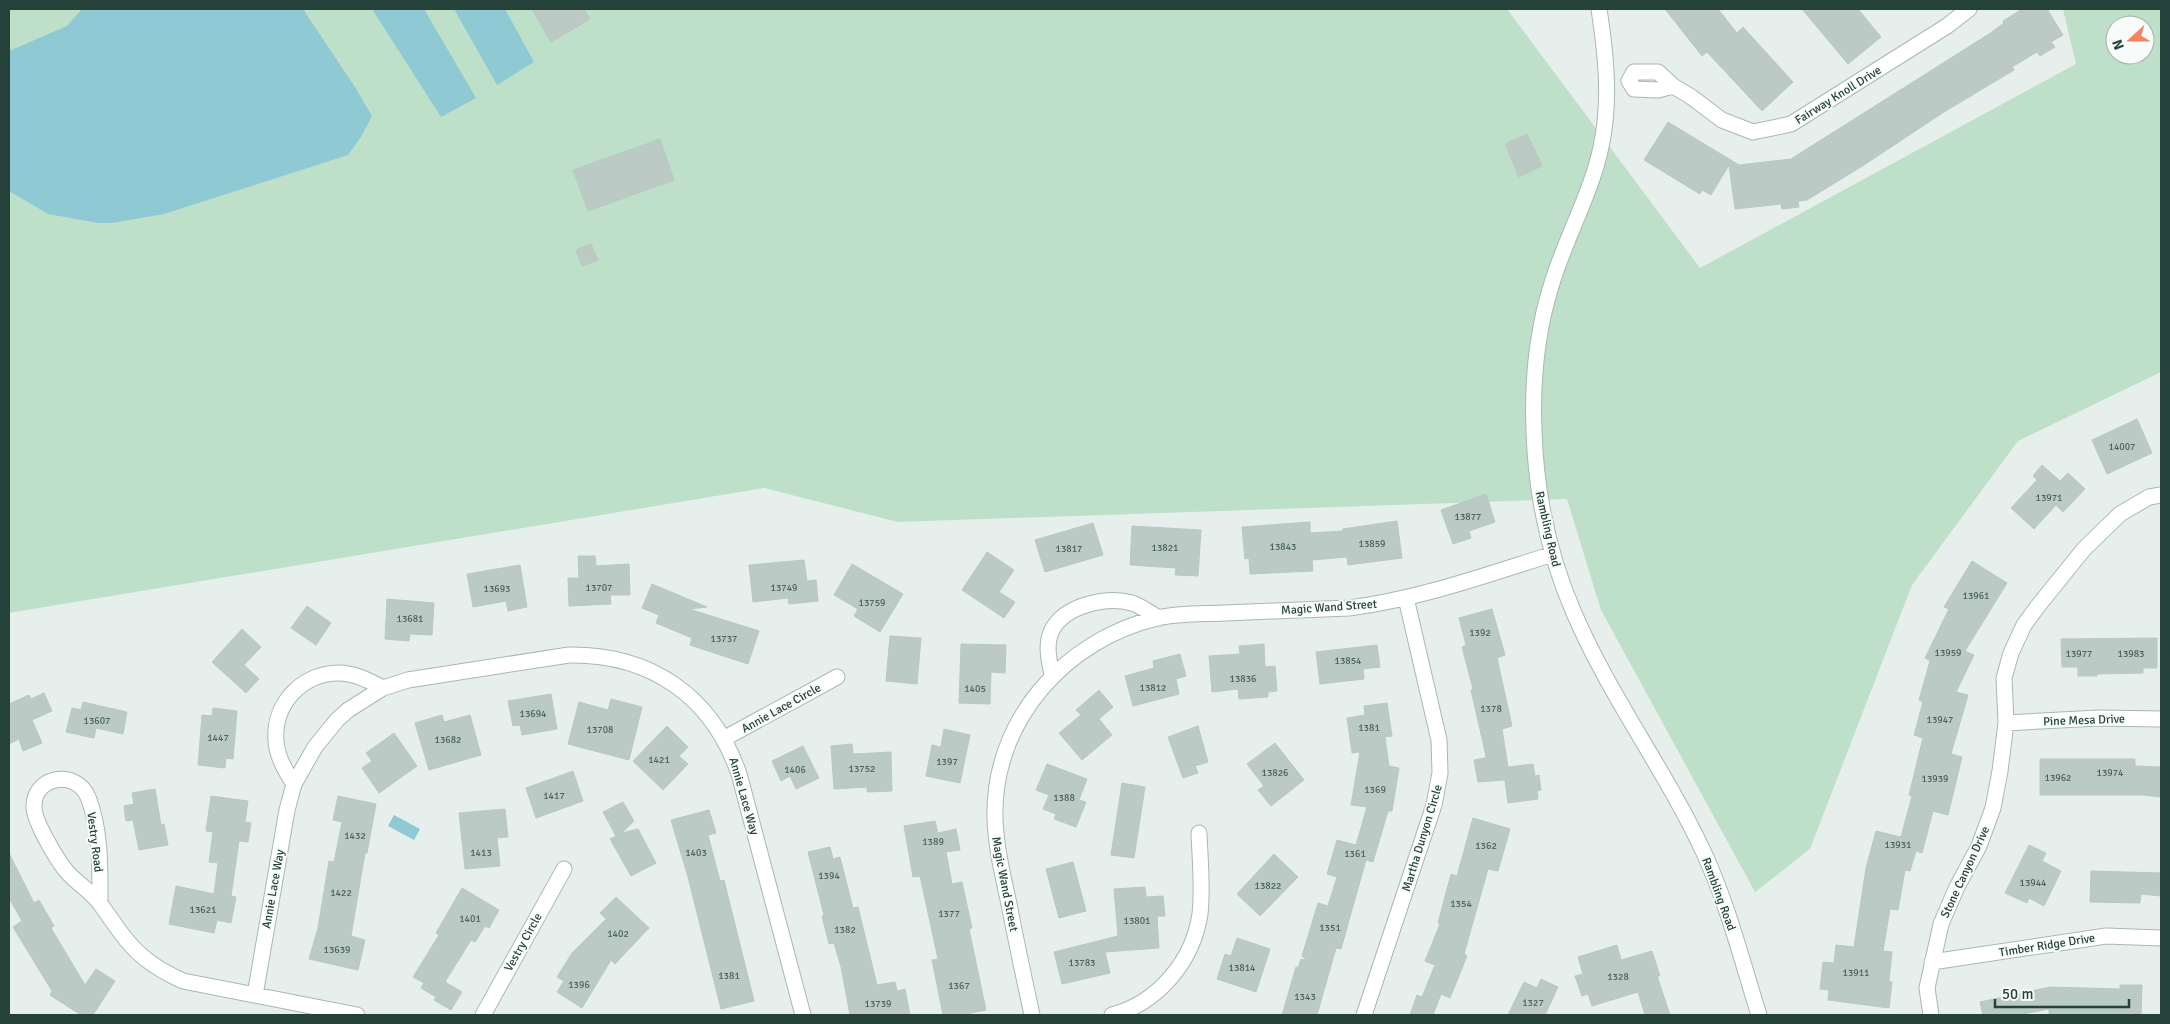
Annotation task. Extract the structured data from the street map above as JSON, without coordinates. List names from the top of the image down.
{
  "streets": {
    "street": [
      "Fairway Knoll Drive",
      "Rambling Road",
      "Magic Wand Street",
      "Annie Lace Circle",
      "Pine Mesa Drive",
      "Annie Lace Way",
      "Martha Dunyon Circle",
      "Vestry Road",
      "Stone Canyon Drive",
      "Vestry Circle",
      "Timber Ridge Drive"
    ]
  },
  "crossings": [
    ["Fairway Knoll Drive", "Rambling Road"],
    ["Rambling Road", "Magic Wand Street"],
    ["Magic Wand Street", "Martha Dunyon Circle"],
    ["Annie Lace Circle", "Annie Lace Way"],
    ["Pine Mesa Drive", "Stone Canyon Drive"],
    ["Annie Lace Way", "Vestry Road"],
    ["Stone Canyon Drive", "Timber Ridge Drive"]
  ],
  "house_numbers": [
    "14007",
    "13971",
    "13877",
    "13859",
    "13843",
    "13821",
    "13817",
    "13707",
    "13749",
    "13693",
    "13961",
    "13759",
    "13681",
    "1392",
    "13737",
    "13959",
    "13977",
    "13983",
    "13854",
    "13836",
    "13812",
    "1405",
    "1378",
    "13694",
    "13947",
    "13607",
    "1381",
    "13708",
    "1447",
    "13682",
    "1421",
    "1397",
    "13752",
    "1406",
    "13826",
    "13974",
    "13962",
    "13939",
    "1369",
    "1417",
    "1388",
    "1432",
    "1389",
    "13931",
    "1362",
    "1413",
    "1403",
    "1361",
    "1394",
    "13944",
    "13822",
    "1422",
    "1354",
    "13621",
    "1377",
    "1401",
    "13801",
    "1351",
    "1382",
    "1402",
    "13639",
    "13783",
    "13814",
    "13911",
    "1381",
    "1328",
    "1396",
    "1367",
    "1343",
    "1327",
    "13739"
  ],
  "scale_bar": "50 m",
  "north": "left"
}
